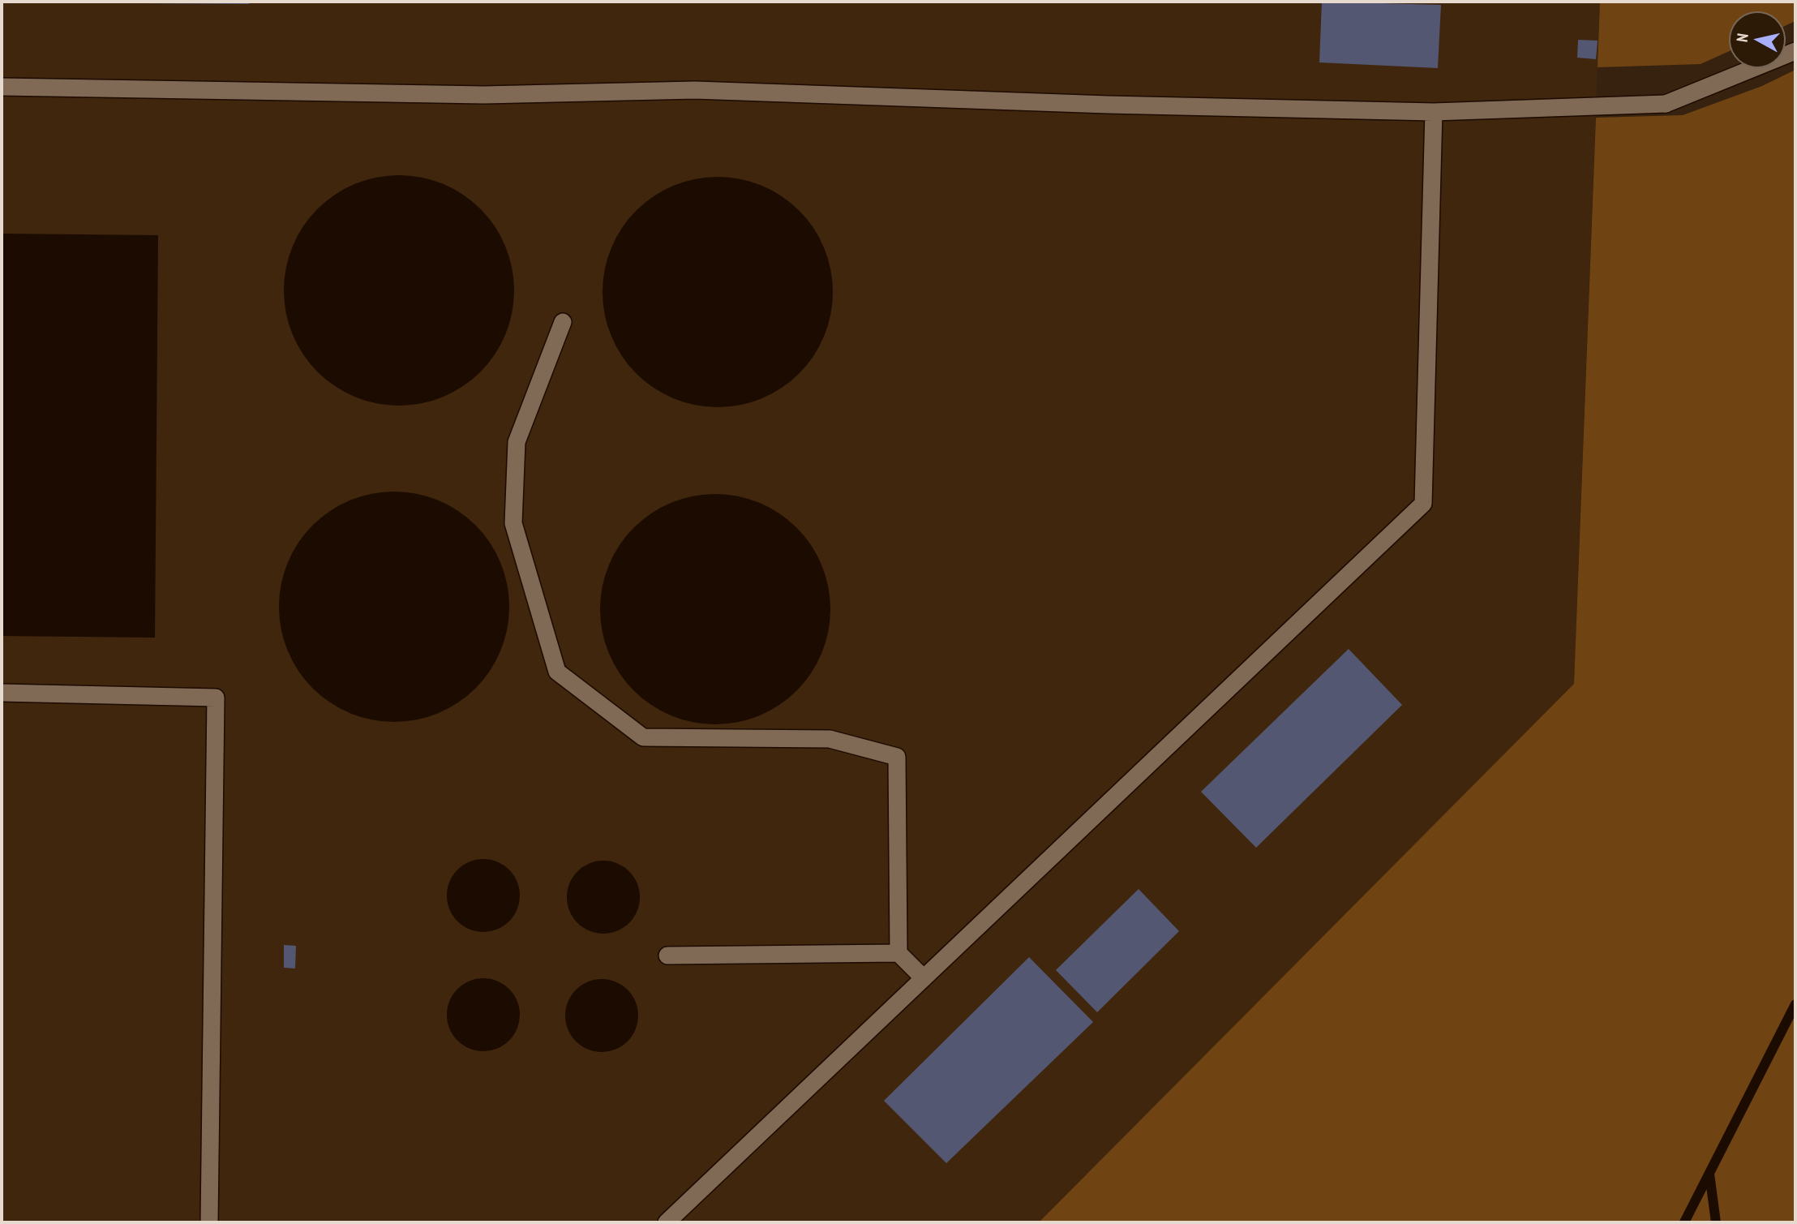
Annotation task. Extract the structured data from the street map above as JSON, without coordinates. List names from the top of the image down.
{
  "north": "left"
}
